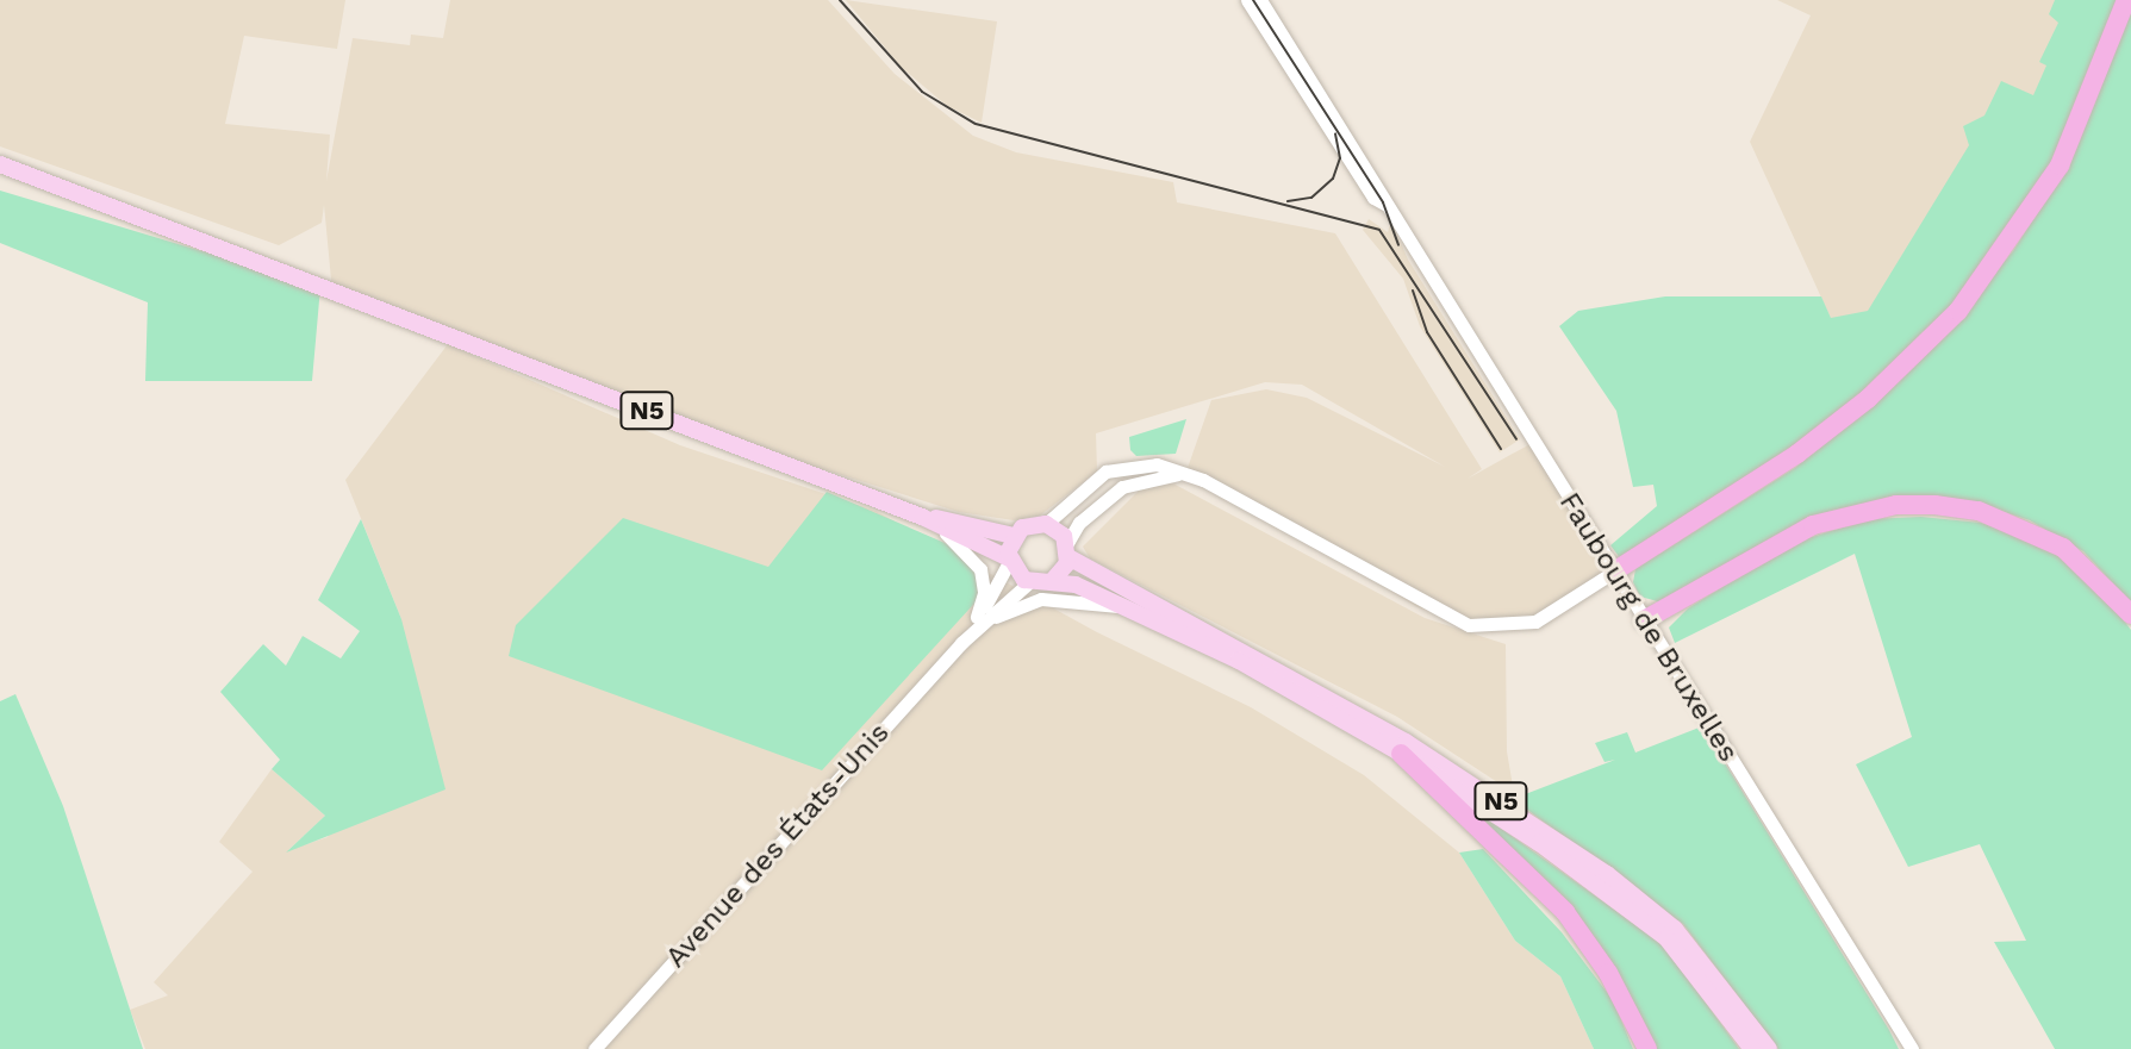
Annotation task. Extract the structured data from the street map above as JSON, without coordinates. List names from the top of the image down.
{
  "streets": {
    "main road": ["N5"],
    "street": ["Faubourg de Bruxelles", "Avenue des États-Unis"]
  },
  "crossings": [
    ["N5", "Avenue des États-Unis"]
  ]
}
